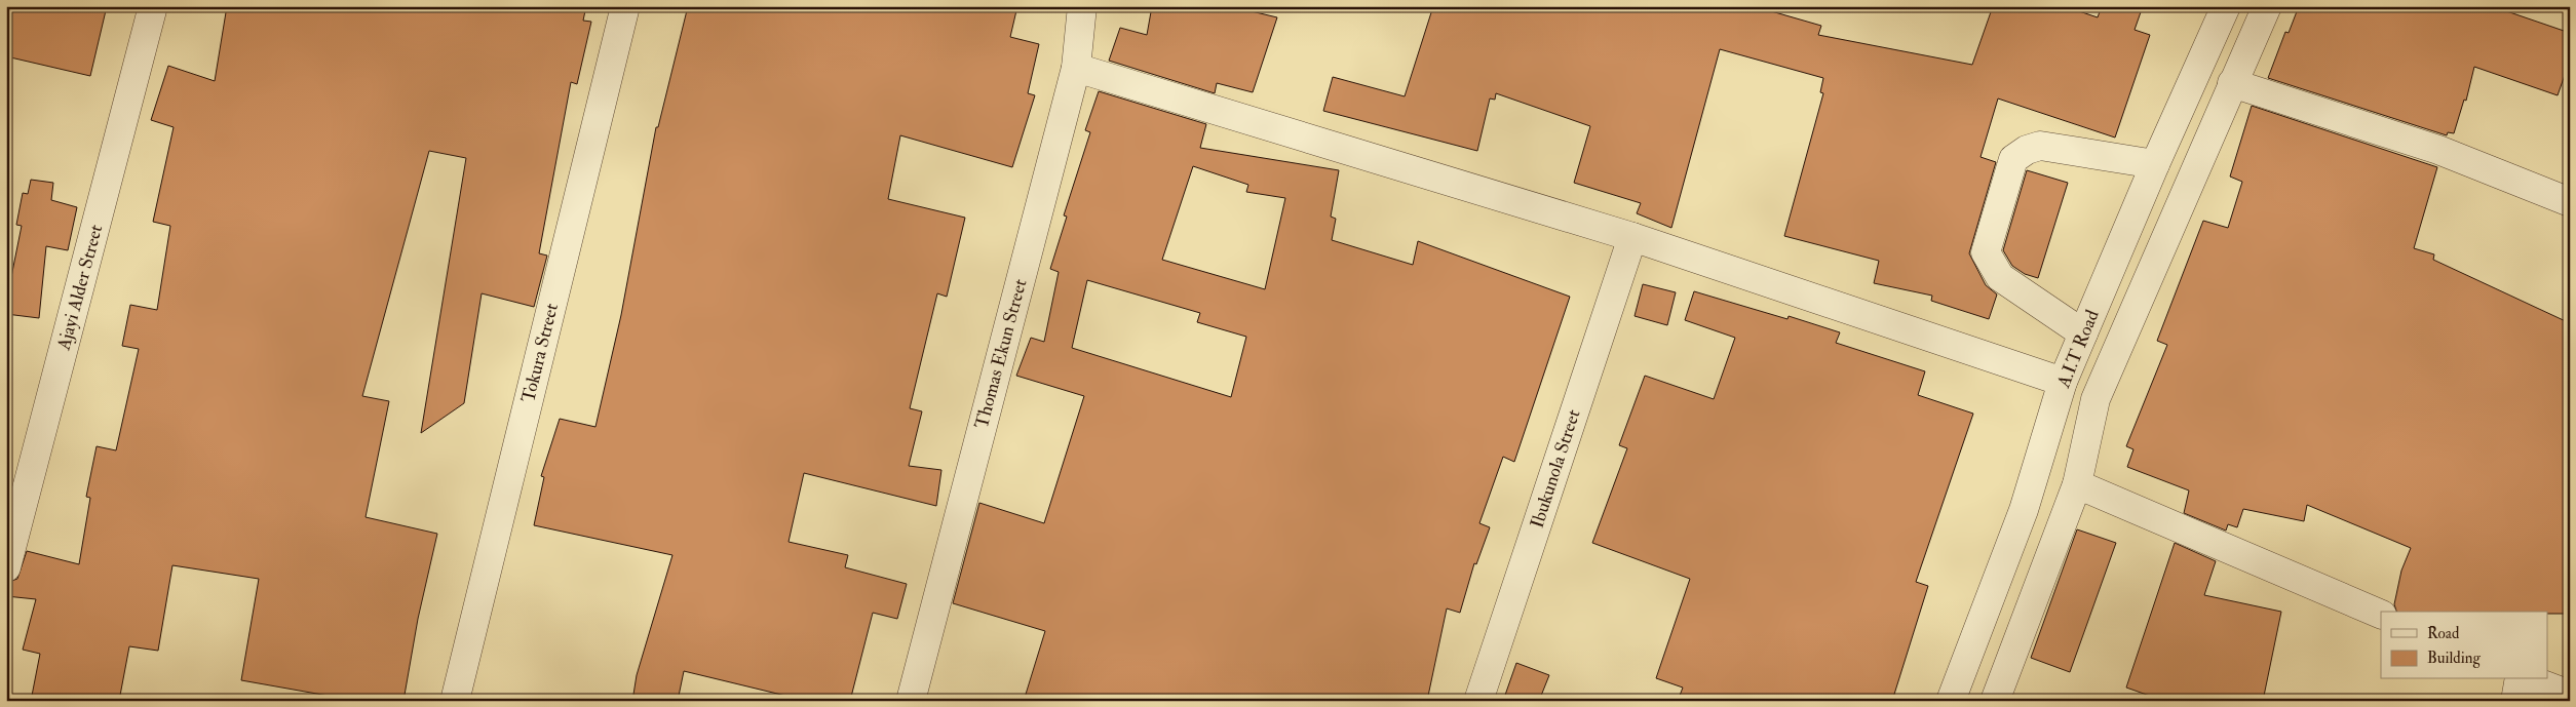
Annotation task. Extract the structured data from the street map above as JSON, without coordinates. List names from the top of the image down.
{
  "streets": {
    "street": [
      "Ajayi Alder Street",
      "A.I.T Road",
      "Tokura Street",
      "Thomas Ekun Street",
      "Ibukunola Street"
    ]
  },
  "legend": ["Road", "Building"]
}
